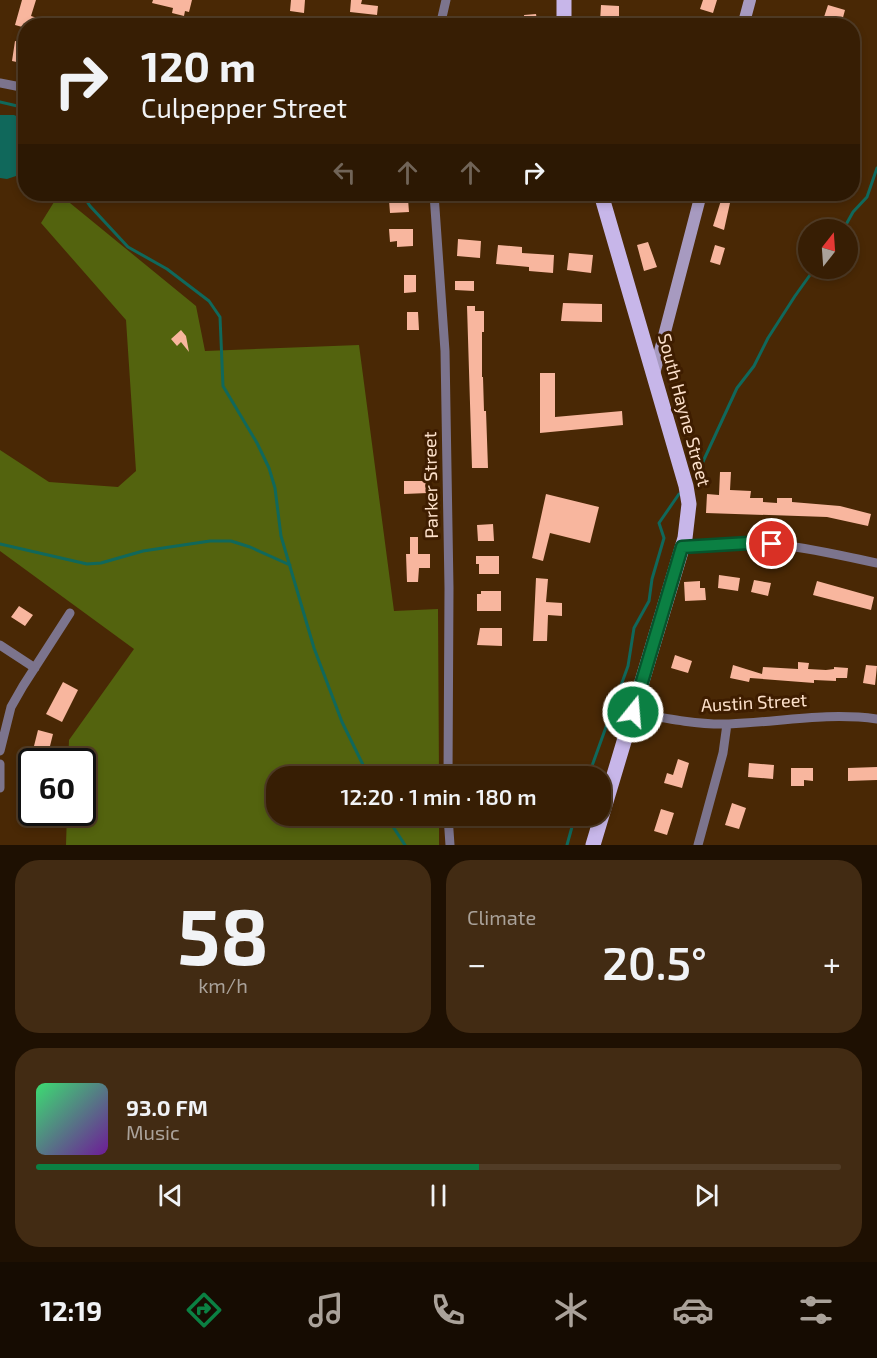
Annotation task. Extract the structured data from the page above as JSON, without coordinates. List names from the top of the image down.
{
  "streets": {
    "main road": ["South Hayne Street"],
    "street": ["Parker Street", "Austin Street"]
  },
  "crossings": [
    ["South Hayne Street", "Austin Street"]
  ],
  "north": "top",
  "page": {
    "turn": ["120 m", "Culpepper Street"],
    "limit": "60",
    "trip": "12:20 · 1 min · 180 m",
    "tile": [
      ["58", "km/h"],
      "Climate"
    ],
    "heat": ["−", "20.5°", "+"],
    "song": ["93.0 FM", "Music"],
    "tabs": "12:19"
  }
}
